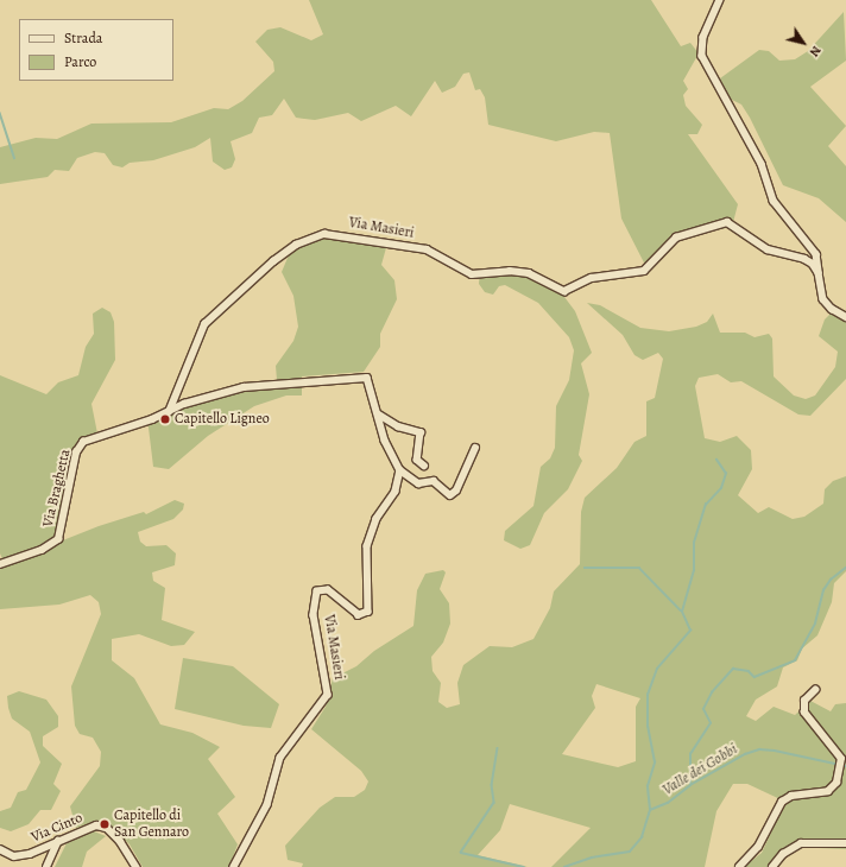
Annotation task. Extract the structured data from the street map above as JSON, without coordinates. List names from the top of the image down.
{
  "streets": {
    "street": ["Via Masieri", "Via Braghetta", "Via Cinto"]
  },
  "crossings": [
    ["Via Masieri", "Via Braghetta"]
  ],
  "water": ["Valle dei Gobbi"],
  "places": ["Capitello Ligneo", "Capitello di San Gennaro"],
  "legend": ["Strada", "Parco"],
  "north": "bottom right"
}
